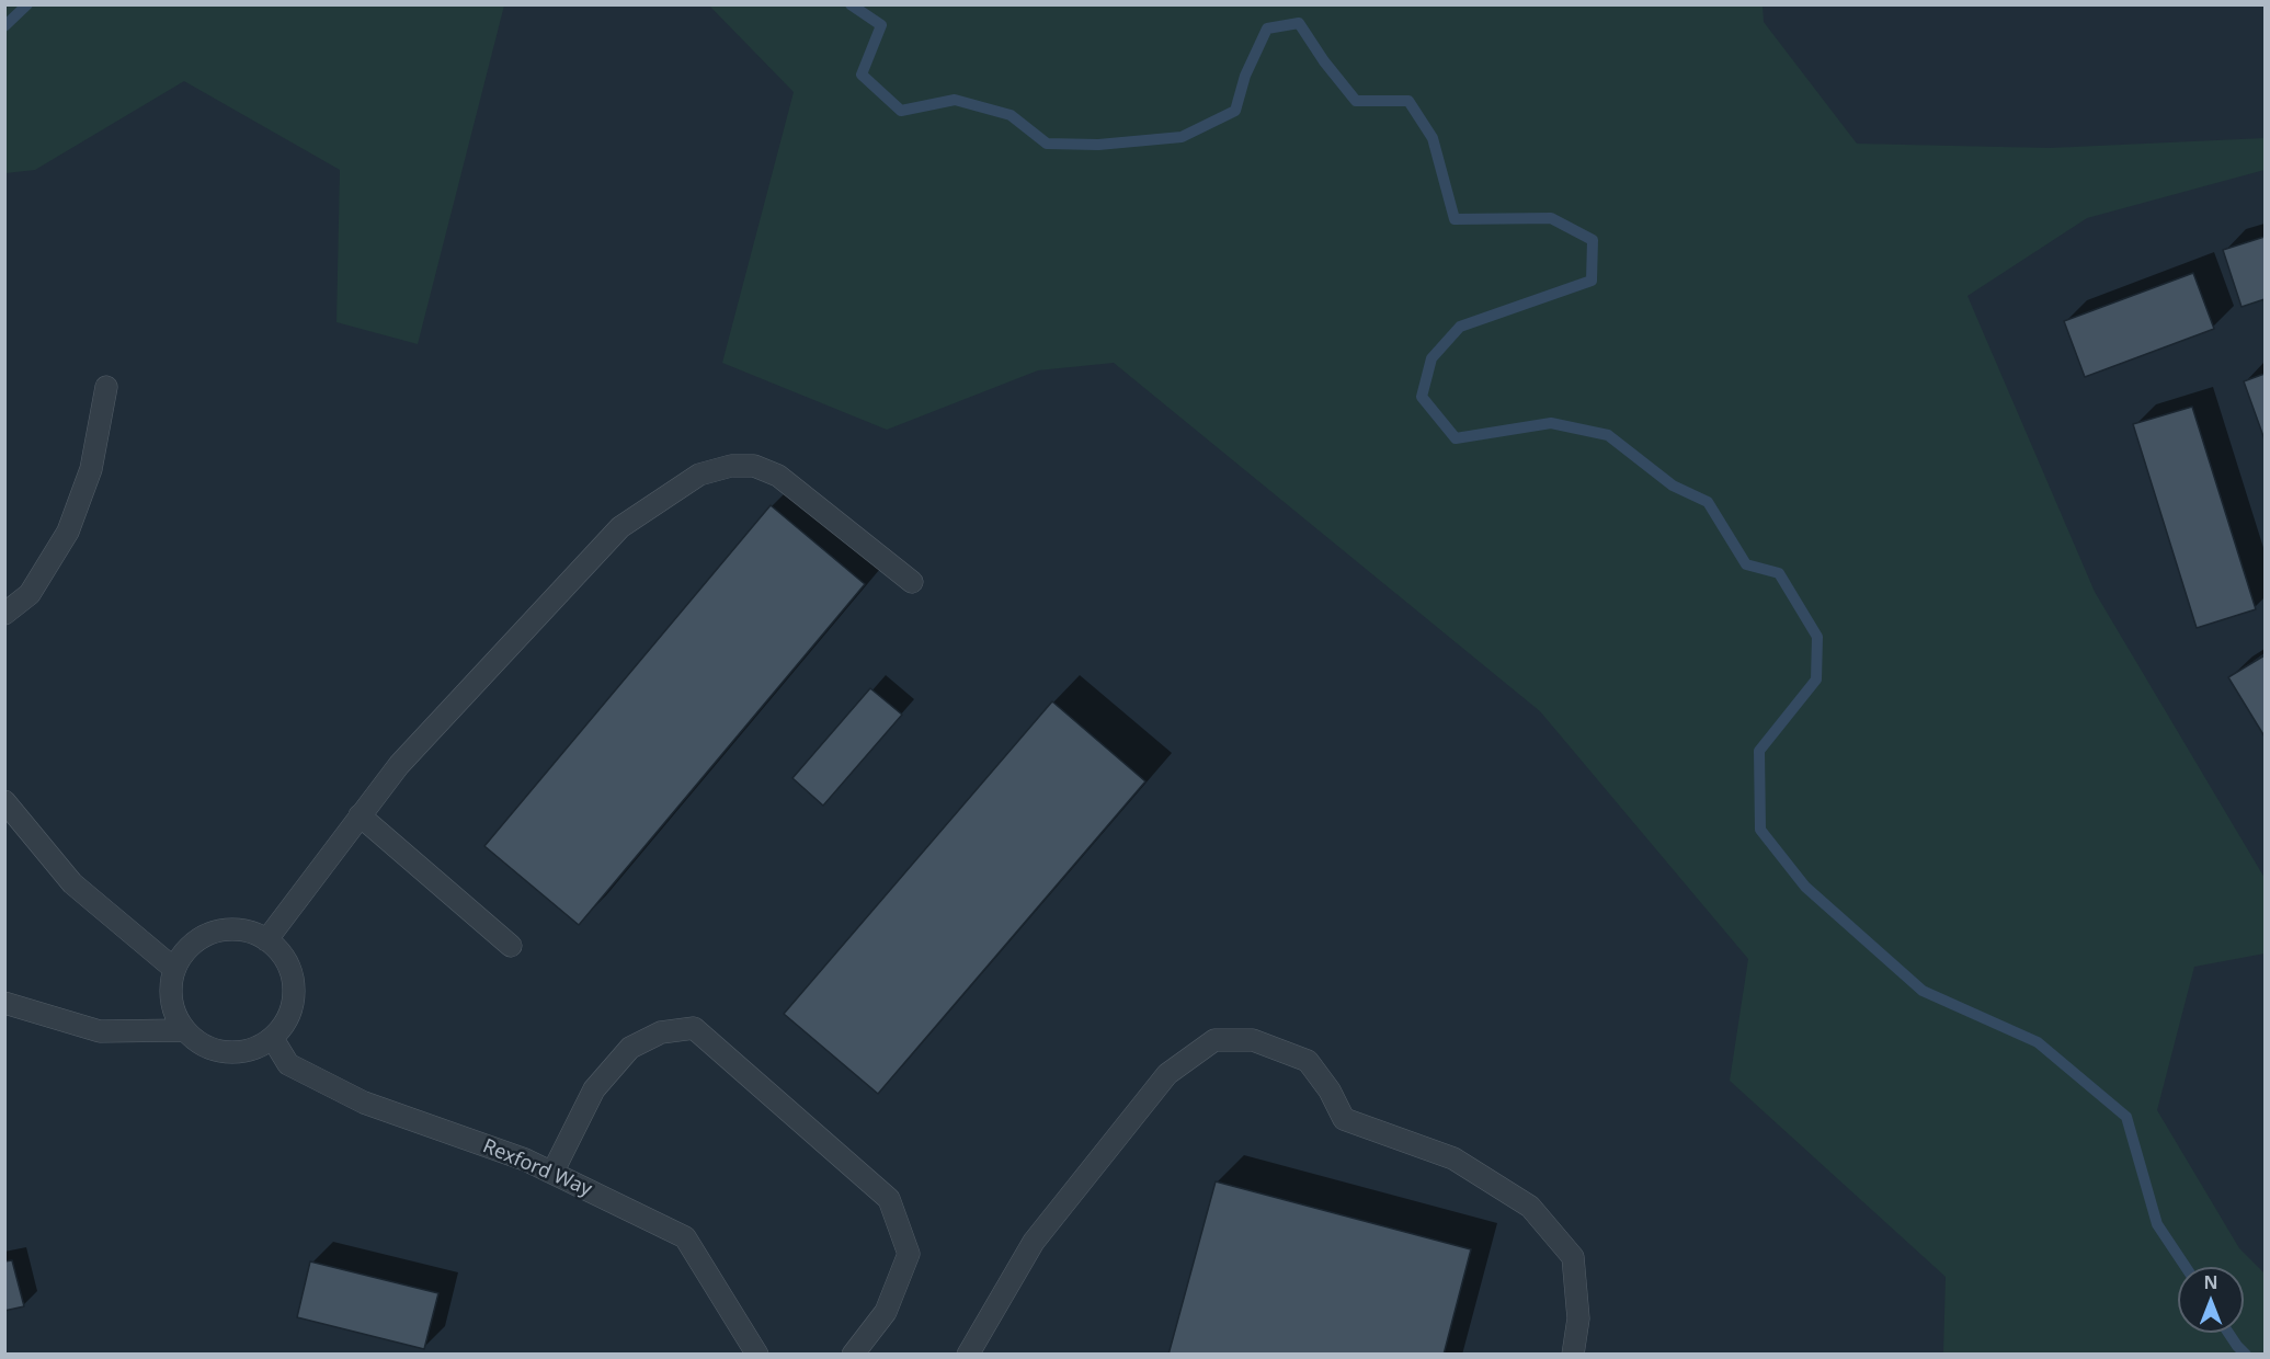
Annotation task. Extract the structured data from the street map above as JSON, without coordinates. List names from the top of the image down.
{
  "streets": {
    "lane": ["Rexford Way"]
  },
  "north": "top"
}
